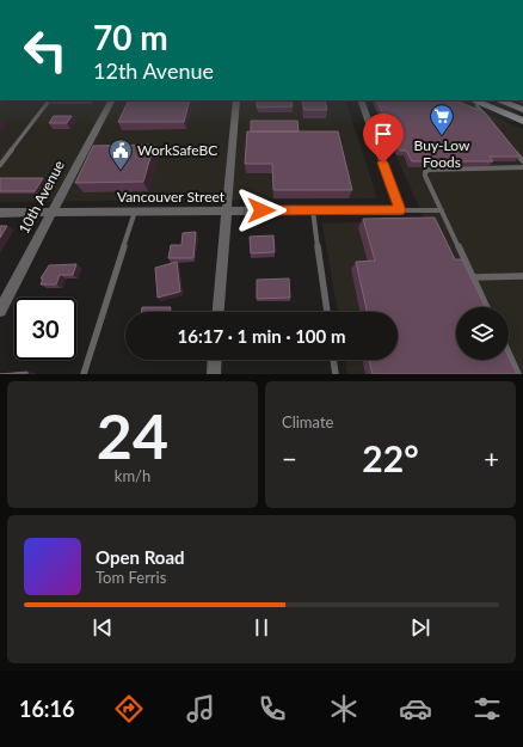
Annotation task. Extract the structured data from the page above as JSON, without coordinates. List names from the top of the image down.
{
  "streets": {
    "street": ["10th Avenue", "Vancouver Street"]
  },
  "crossings": [
    ["10th Avenue", "Vancouver Street"]
  ],
  "places": {
    "supermarket": ["Buy-Low Foods"],
    "public building": ["WorkSafeBC"]
  },
  "page": {
    "turn": ["70 m", "12th Avenue"],
    "limit": "30",
    "trip": "16:17 · 1 min · 100 m",
    "tile": [
      ["24", "km/h"],
      "Climate"
    ],
    "heat": ["−", "22°", "+"],
    "song": ["Open Road", "Tom Ferris"],
    "tabs": "16:16"
  }
}
